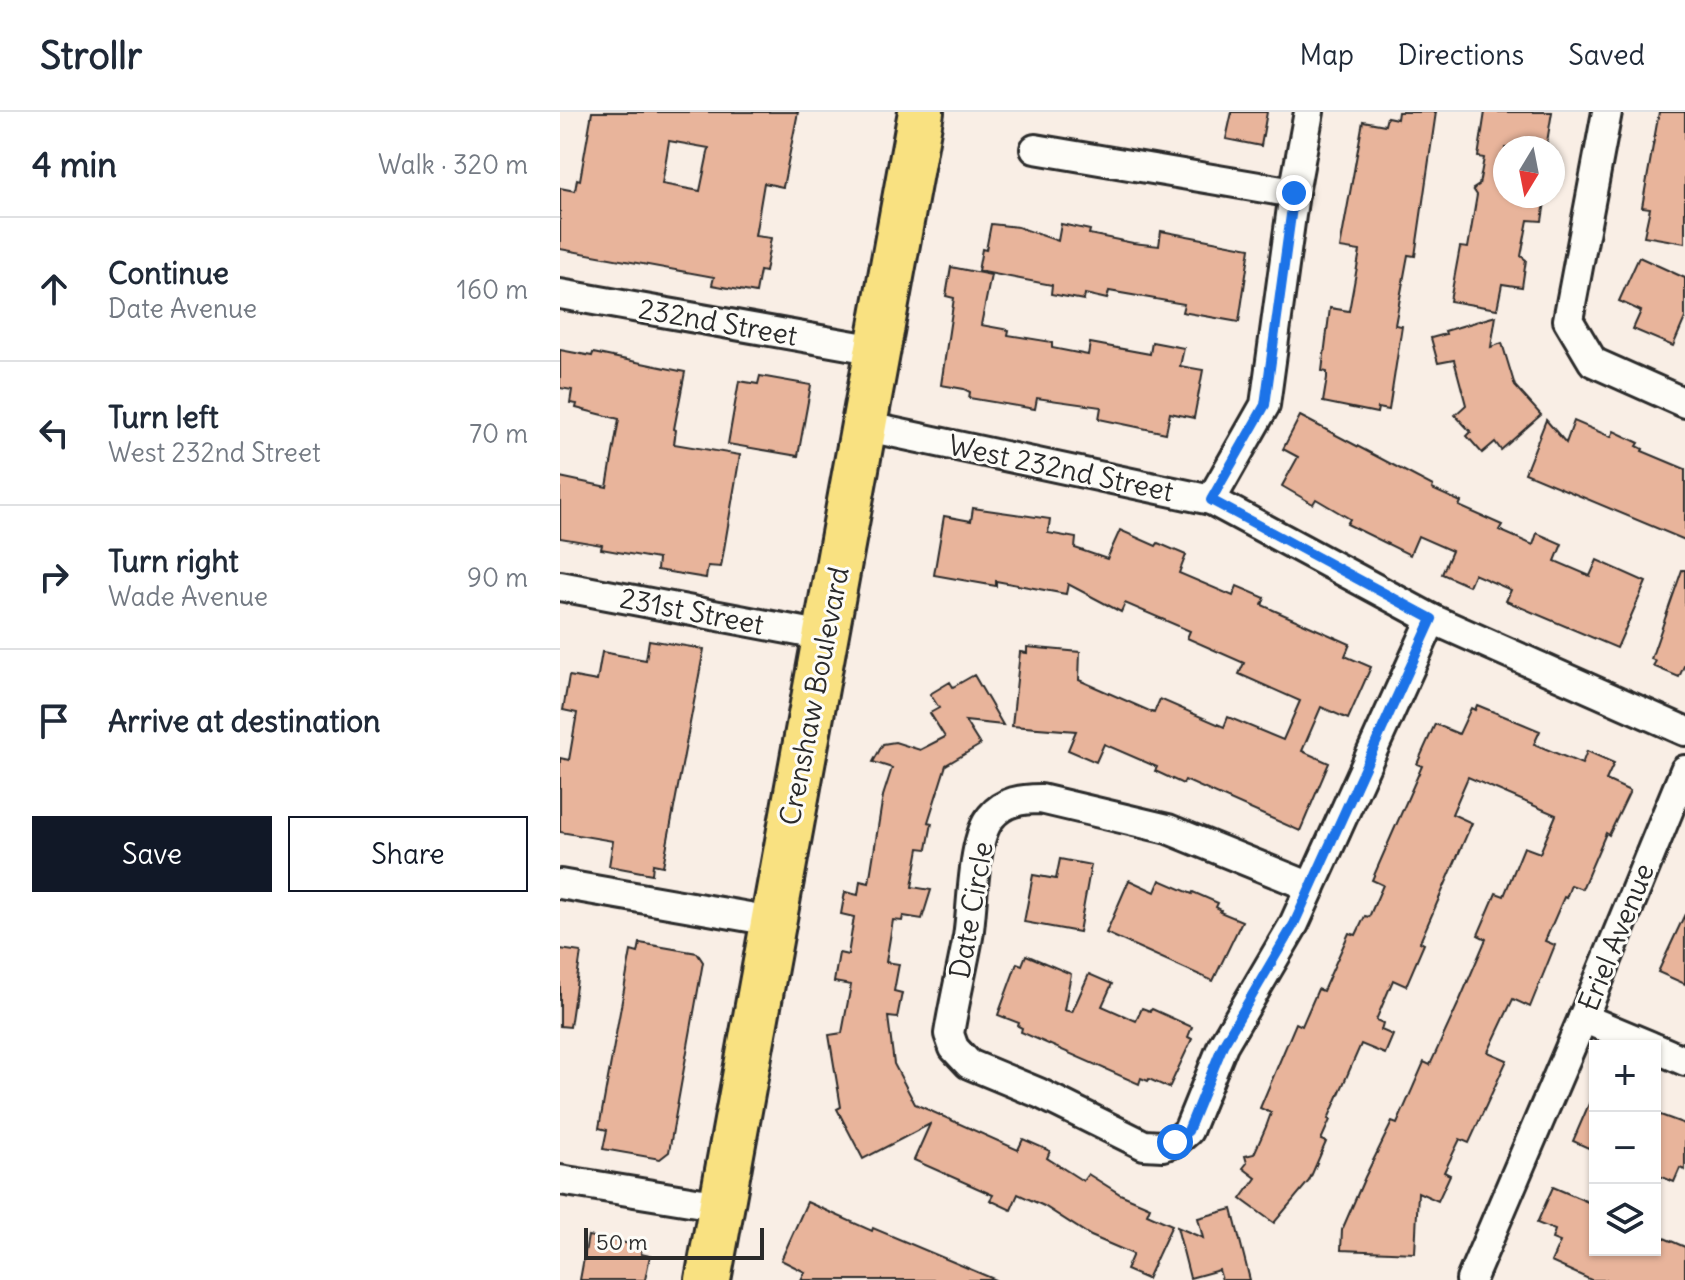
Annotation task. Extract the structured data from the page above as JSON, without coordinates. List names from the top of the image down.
{
  "streets": {
    "main road": ["Crenshaw Boulevard"],
    "street": [
      "232nd Street",
      "West 232nd Street",
      "231st Street",
      "Date Circle",
      "Eriel Avenue"
    ]
  },
  "crossings": [
    ["232nd Street", "Crenshaw Boulevard"],
    ["West 232nd Street", "Crenshaw Boulevard"],
    ["231st Street", "Crenshaw Boulevard"]
  ],
  "scale_bar": "50 m",
  "north": "bottom",
  "page": {
    "header": "Strollr",
    "nav": ["Map", "Directions", "Saved"],
    "heading": ["4 min", "Walk · 320 m"],
    "list": [
      ["Continue", "Date Avenue", "160 m"],
      ["Turn left", "West 232nd Street", "70 m"],
      ["Turn right", "Wade Avenue", "90 m"],
      "Arrive at destination"
    ],
    "buttons": ["Save", "Share"],
    "map_buttons": ["+", "−"],
    "scale": "50 m"
  }
}
